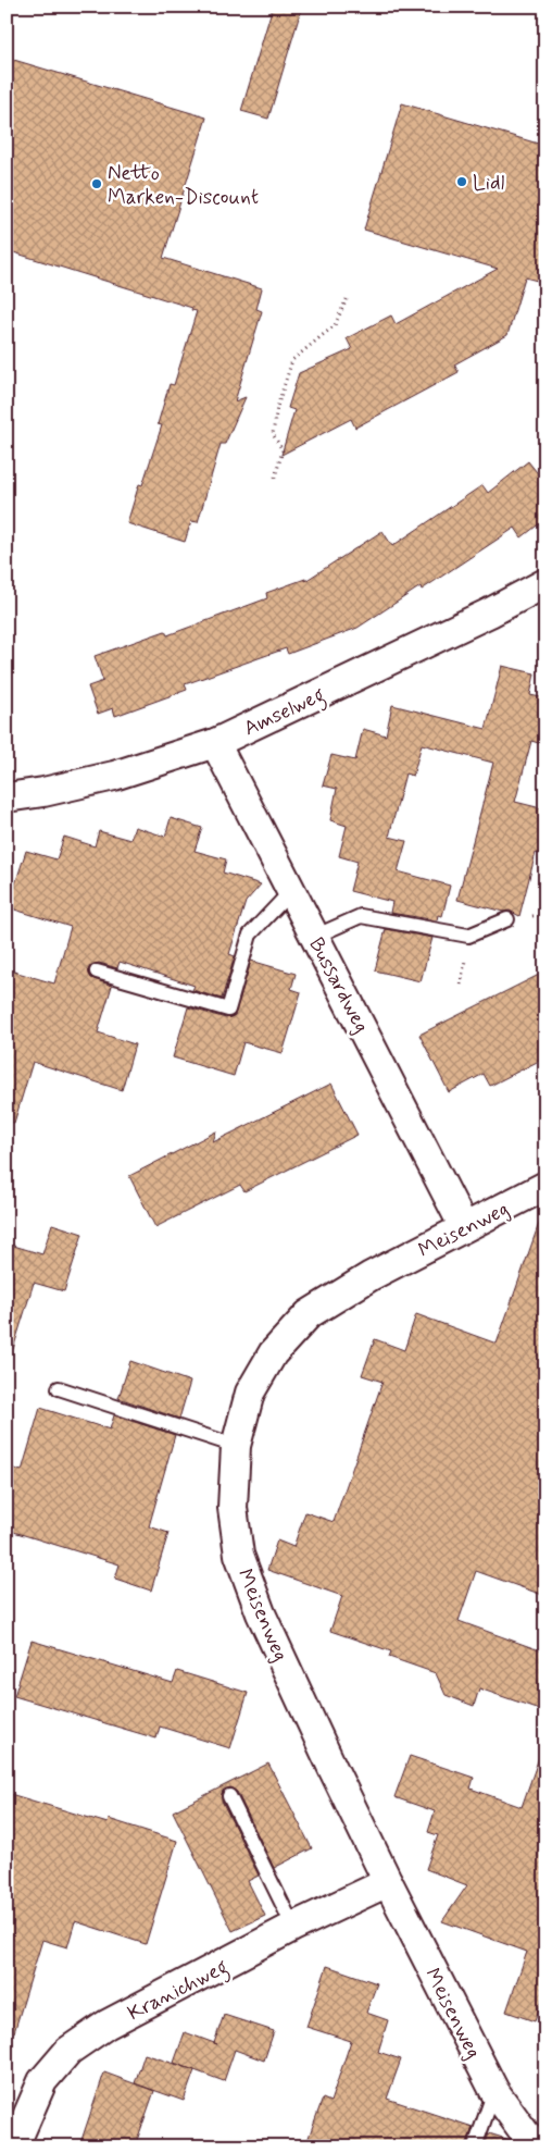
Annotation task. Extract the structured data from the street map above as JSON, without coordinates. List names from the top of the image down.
{
  "streets": {
    "street": [
      "Amselweg",
      "Bussardweg",
      "Meisenweg",
      "Kranichweg"
    ]
  },
  "crossings": [
    ["Amselweg", "Bussardweg"],
    ["Bussardweg", "Meisenweg"],
    ["Meisenweg", "Kranichweg"]
  ],
  "places": ["Lidl", "Netto Marken-Discount"]
}
